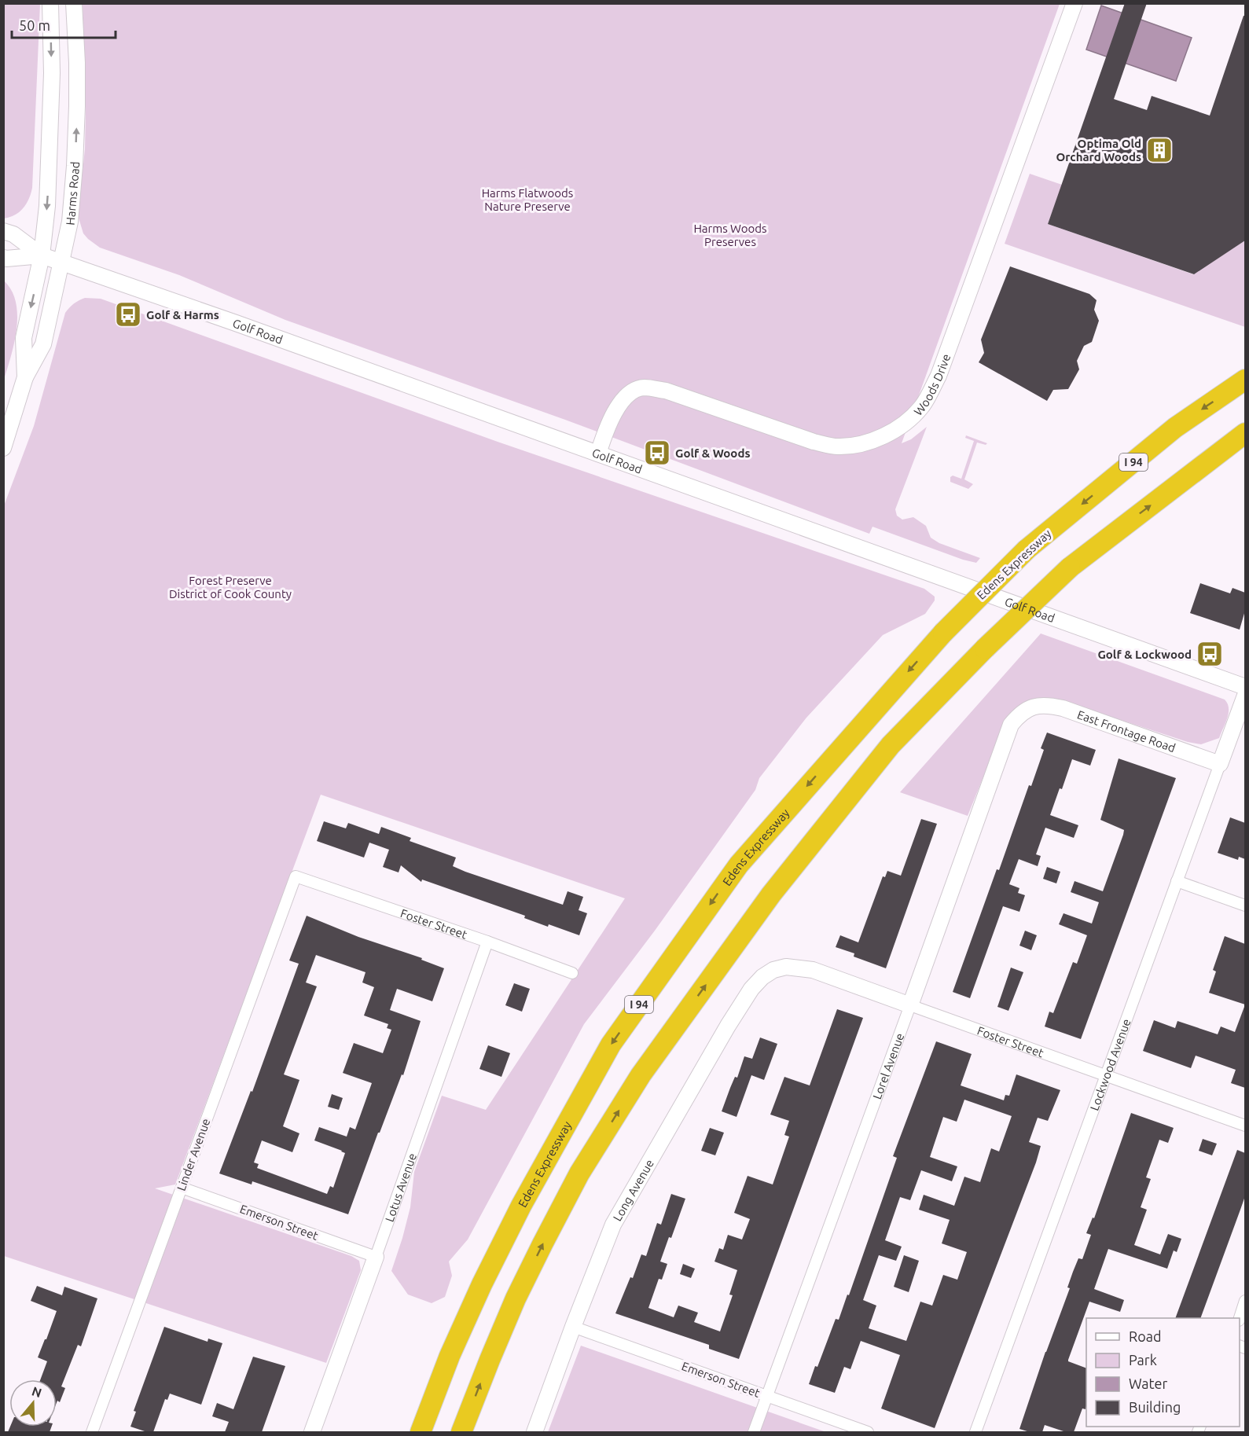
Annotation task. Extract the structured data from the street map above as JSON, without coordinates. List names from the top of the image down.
{
  "streets": {
    "highway": ["I 94", "Edens Expressway"],
    "street": [
      "Harms Road",
      "Golf Road",
      "Woods Drive",
      "East Frontage Road",
      "Foster Street",
      "Lockwood Avenue",
      "Lorel Avenue",
      "Linder Avenue",
      "Lotus Avenue",
      "Long Avenue",
      "Emerson Street"
    ]
  },
  "crossings": [
    ["Harms Road", "Golf Road"],
    ["Golf Road", "Woods Drive"],
    ["East Frontage Road", "Lockwood Avenue"],
    ["East Frontage Road", "Lorel Avenue"],
    ["Foster Street", "Lockwood Avenue"],
    ["Foster Street", "Lorel Avenue"],
    ["Foster Street", "Linder Avenue"],
    ["Foster Street", "Lotus Avenue"],
    ["Foster Street", "Long Avenue"],
    ["Lorel Avenue", "Emerson Street"],
    ["Linder Avenue", "Emerson Street"],
    ["Lotus Avenue", "Emerson Street"],
    ["Long Avenue", "Emerson Street"]
  ],
  "parks": ["Harms Flatwoods Nature Preserve", "Harms Woods Preserves", "Forest Preserve District of Cook County"],
  "places": {
    "building": ["Optima Old Orchard Woods"],
    "bus stop": ["Golf & Harms", "Golf & Woods", "Golf & Lockwood"]
  },
  "legend": [
    "Road",
    "Park",
    "Water",
    "Building"
  ],
  "scale_bar": "50 m",
  "north": "top"
}
